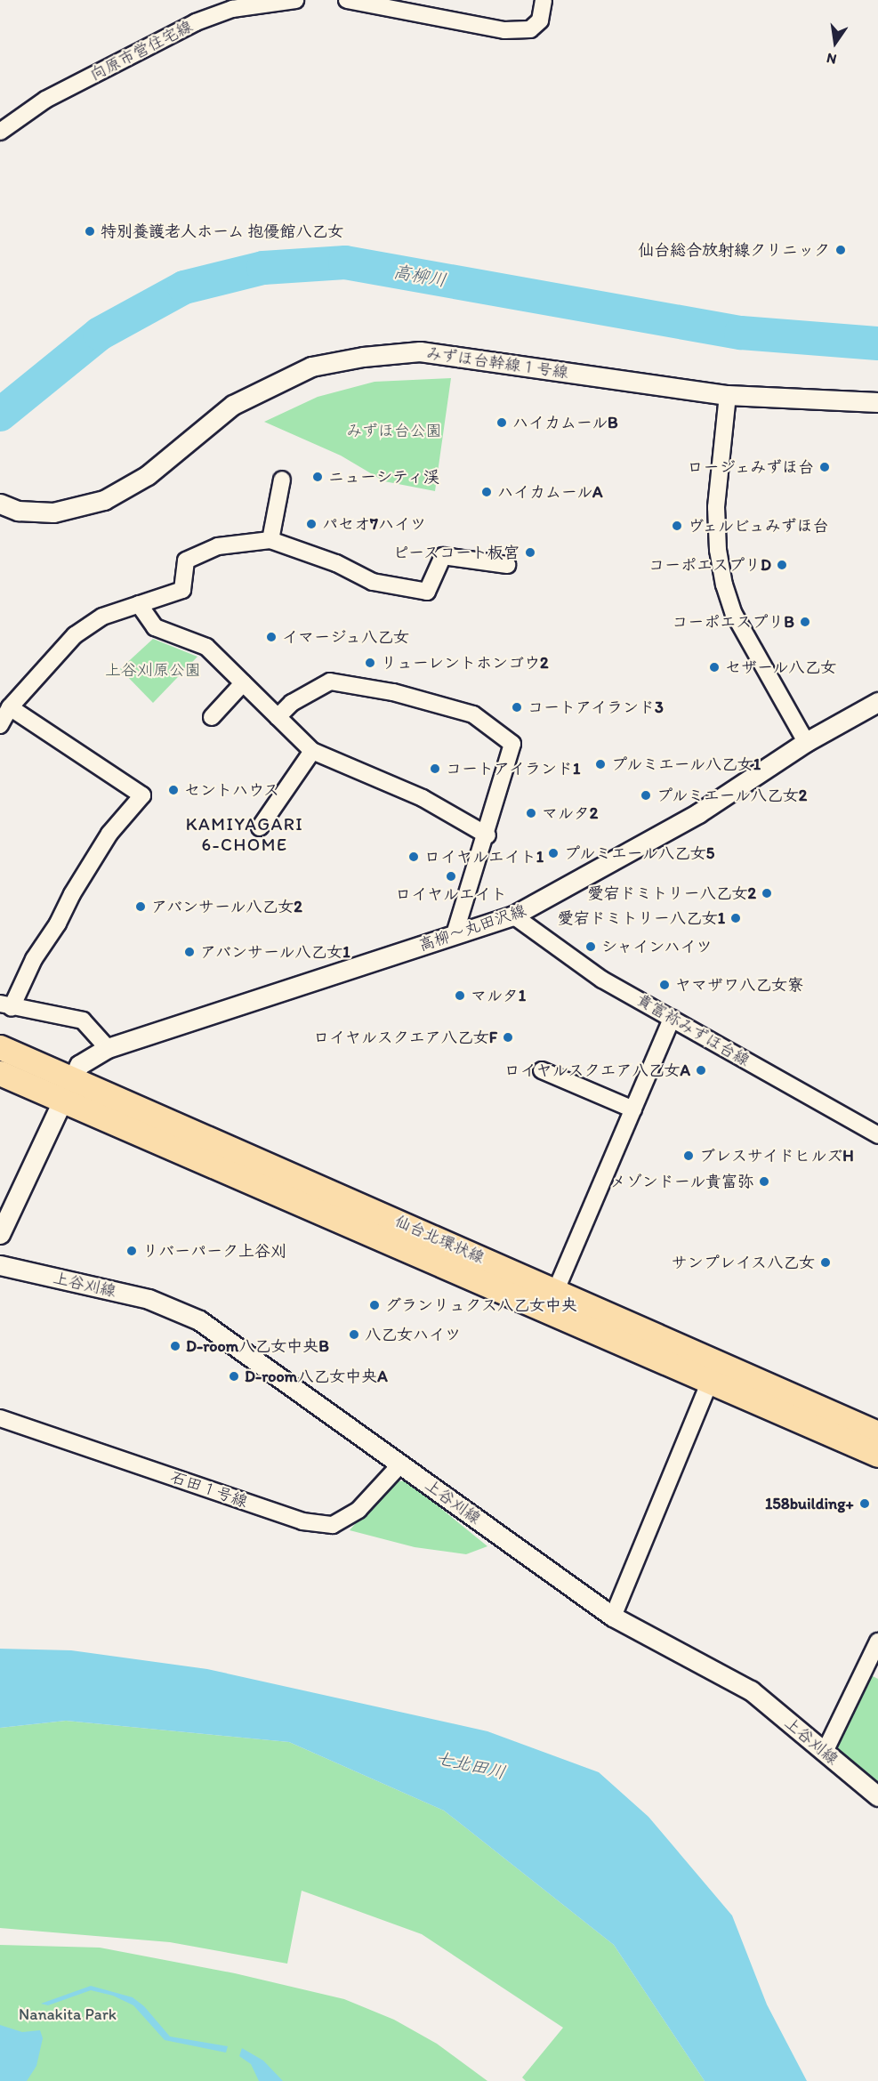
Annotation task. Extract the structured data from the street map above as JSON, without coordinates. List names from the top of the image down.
{
  "streets": {
    "main road": ["仙台北環状線"],
    "street": [
      "向原市営住宅線",
      "みずほ台幹線１号線",
      "高柳～丸田沢線",
      "貴富祢みずほ台線",
      "上谷刈線",
      "石田１号線"
    ]
  },
  "crossings": [
    ["高柳～丸田沢線", "貴富祢みずほ台線"],
    ["高柳～丸田沢線", "仙台北環状線"],
    ["上谷刈線", "石田１号線"]
  ],
  "districts": ["KAMIYAGARI 6-CHOME"],
  "water": ["高柳川", "七北田川"],
  "parks": ["みずほ台公園", "上谷刈原公園", "Nanakita Park"],
  "places": [
    "特別養護老人ホーム 抱優館八乙女",
    "仙台総合放射線クリニック",
    "ハイカムールB",
    "ロージェみずほ台",
    "ニューシティ渓",
    "ハイカムールA",
    "パセオ7ハイツ",
    "ヴェルビュみずほ台",
    "ピースコート板宮",
    "コーポエスプリD",
    "コーポエスプリB",
    "イマージュ八乙女",
    "リューレントホンゴウ2",
    "セザール八乙女",
    "コートアイランド3",
    "プルミエール八乙女1",
    "コートアイランド1",
    "セントハウス",
    "プルミエール八乙女2",
    "マルタ2",
    "プルミエール八乙女5",
    "ロイヤルエイト1",
    "ロイヤルエイト",
    "愛宕ドミトリー八乙女2",
    "アバンサール八乙女2",
    "愛宕ドミトリー八乙女1",
    "シャインハイツ",
    "アバンサール八乙女1",
    "ヤマザワ八乙女寮",
    "マルタ1",
    "ロイヤルスクエア八乙女F",
    "ロイヤルスクエア八乙女A",
    "ブレスサイドヒルズH",
    "メゾンドール貴富弥",
    "リバーパーク上谷刈",
    "サンプレイス八乙女",
    "グランリュクス八乙女中央",
    "八乙女ハイツ",
    "D-room八乙女中央B",
    "D-room八乙女中央A",
    "158building+"
  ],
  "north": "bottom"
}
